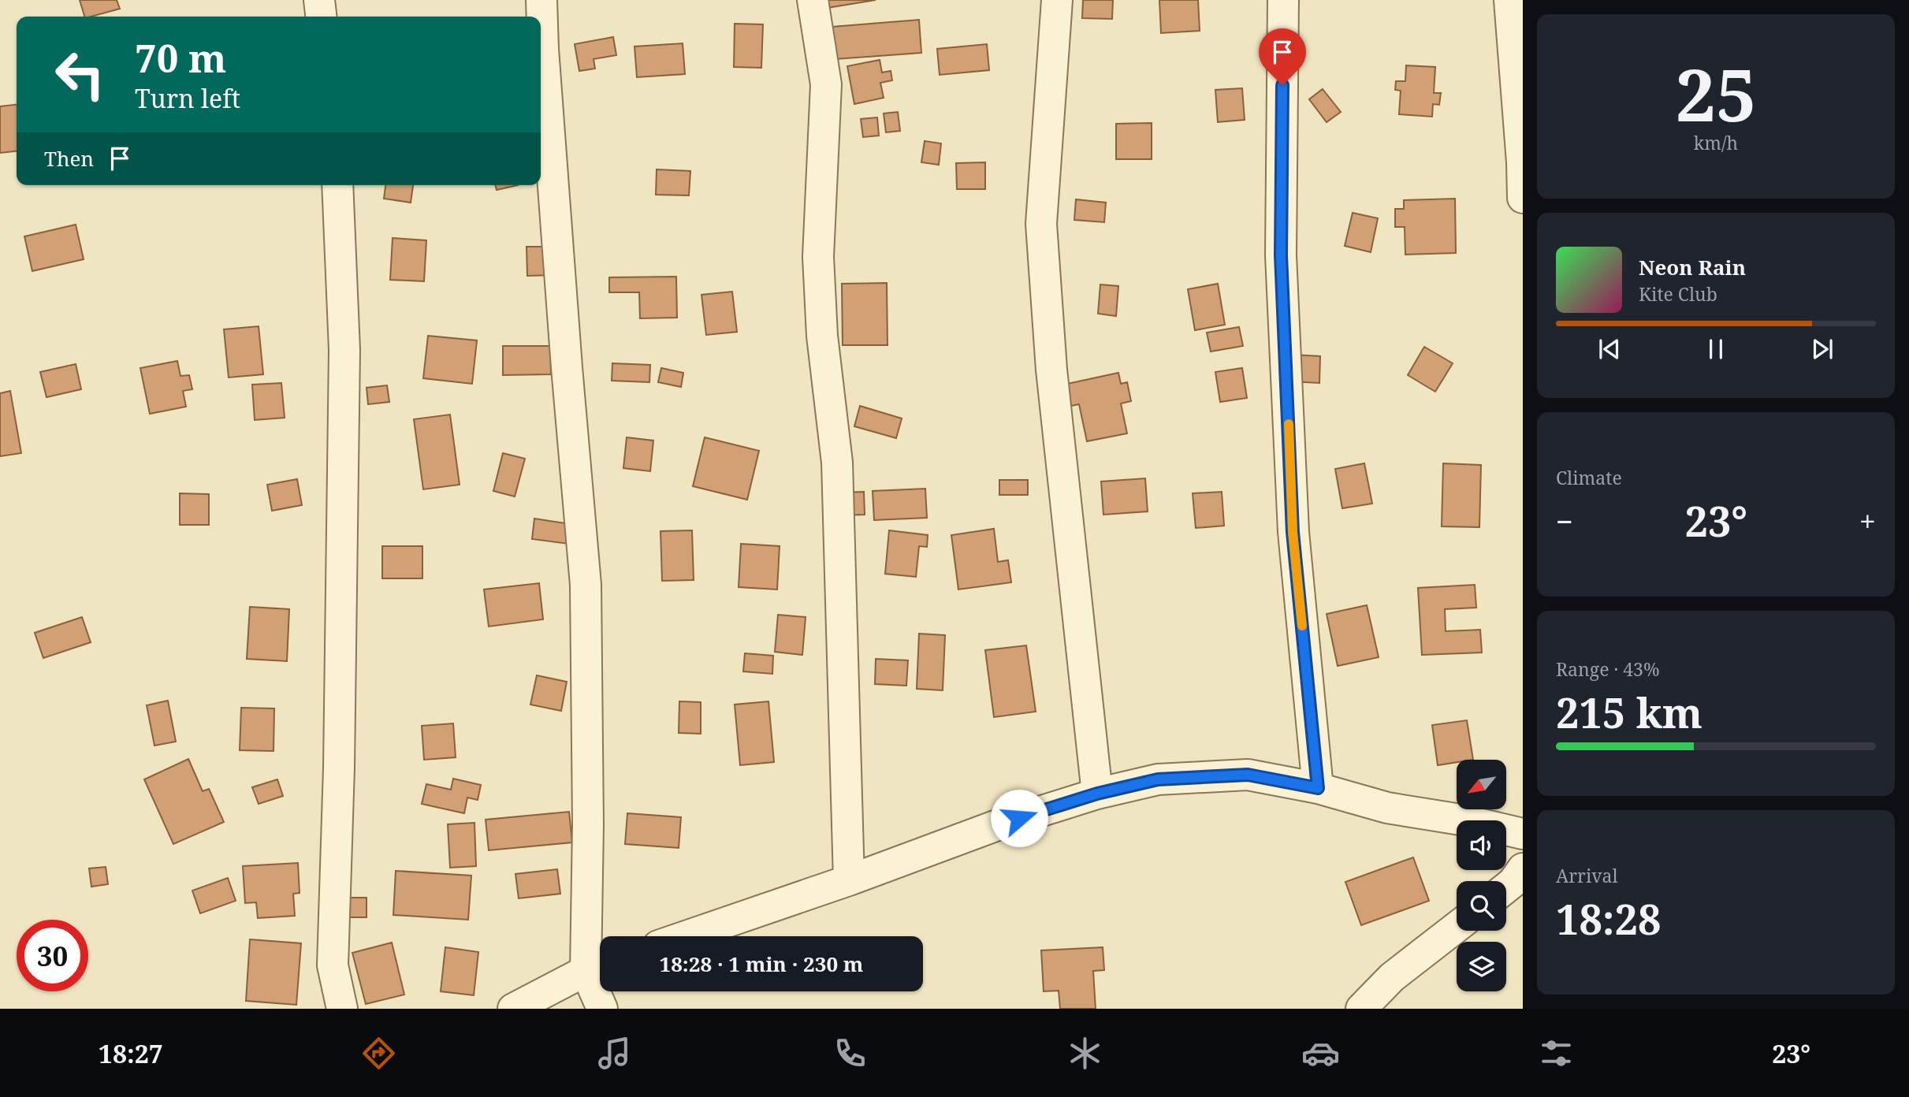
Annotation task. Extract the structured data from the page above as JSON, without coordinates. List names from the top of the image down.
{
  "north": "bottom left",
  "page": {
    "tile": [
      ["25", "km/h"],
      "Climate",
      ["Range · 43%", "215 km"],
      ["Arrival", "18:28"]
    ],
    "turn": ["70 m", "Turn left"],
    "then": "Then",
    "song": ["Neon Rain", "Kite Club"],
    "heat": ["−", "23°", "+"],
    "limit": "30",
    "trip": "18:28 · 1 min · 230 m",
    "tabs": ["18:27", "23°"]
  }
}
